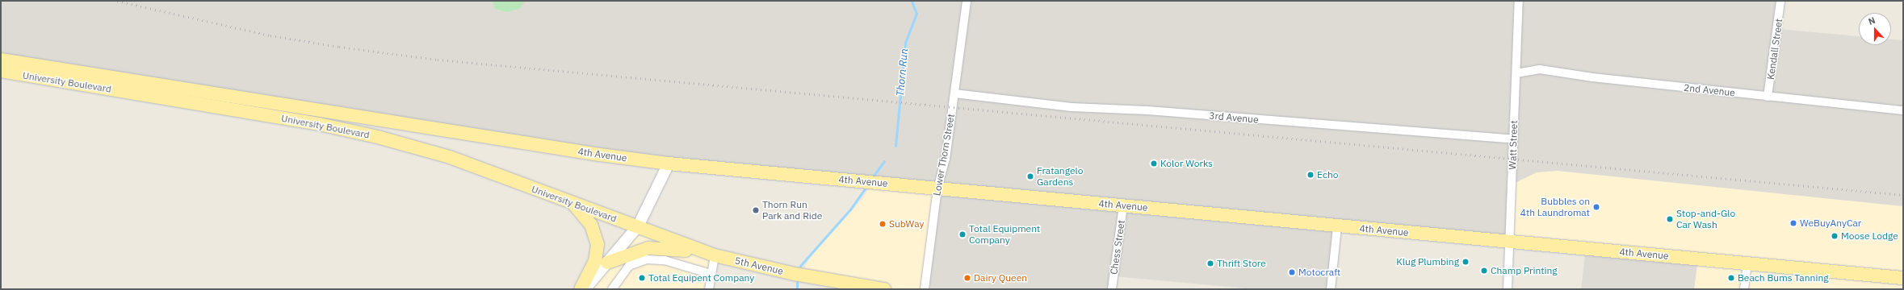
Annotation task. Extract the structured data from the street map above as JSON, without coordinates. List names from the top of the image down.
{
  "streets": {
    "main road": ["University Boulevard", "4th Avenue", "5th Avenue"],
    "street": [
      "Kendall Street",
      "2nd Avenue",
      "3rd Avenue",
      "Watt Street",
      "Lower Thorn Street",
      "Chess Street"
    ]
  },
  "crossings": [
    ["Kendall Street", "2nd Avenue"],
    ["University Boulevard", "4th Avenue"],
    ["University Boulevard", "5th Avenue"],
    ["2nd Avenue", "Watt Street"],
    ["3rd Avenue", "Watt Street"],
    ["3rd Avenue", "Lower Thorn Street"],
    ["Watt Street", "4th Avenue"],
    ["4th Avenue", "Lower Thorn Street"],
    ["4th Avenue", "Chess Street"]
  ],
  "water": ["Thorn Run"],
  "places": [
    "Kolor Works",
    "Echo",
    "Fratangelo Gardens",
    "Bubbles on 4th Laundromat",
    "Thorn Run Park and Ride",
    "Stop-and-Glo Car Wash",
    "WeBuyAnyCar",
    "SubWay",
    "Total Equipment Company",
    "Moose Lodge",
    "Klug Plumbing",
    "Thrift Store",
    "Champ Printing",
    "Motocraft",
    "Total Equipent Company",
    "Dairy Queen",
    "Beach Bums Tanning"
  ],
  "north": "top"
}
